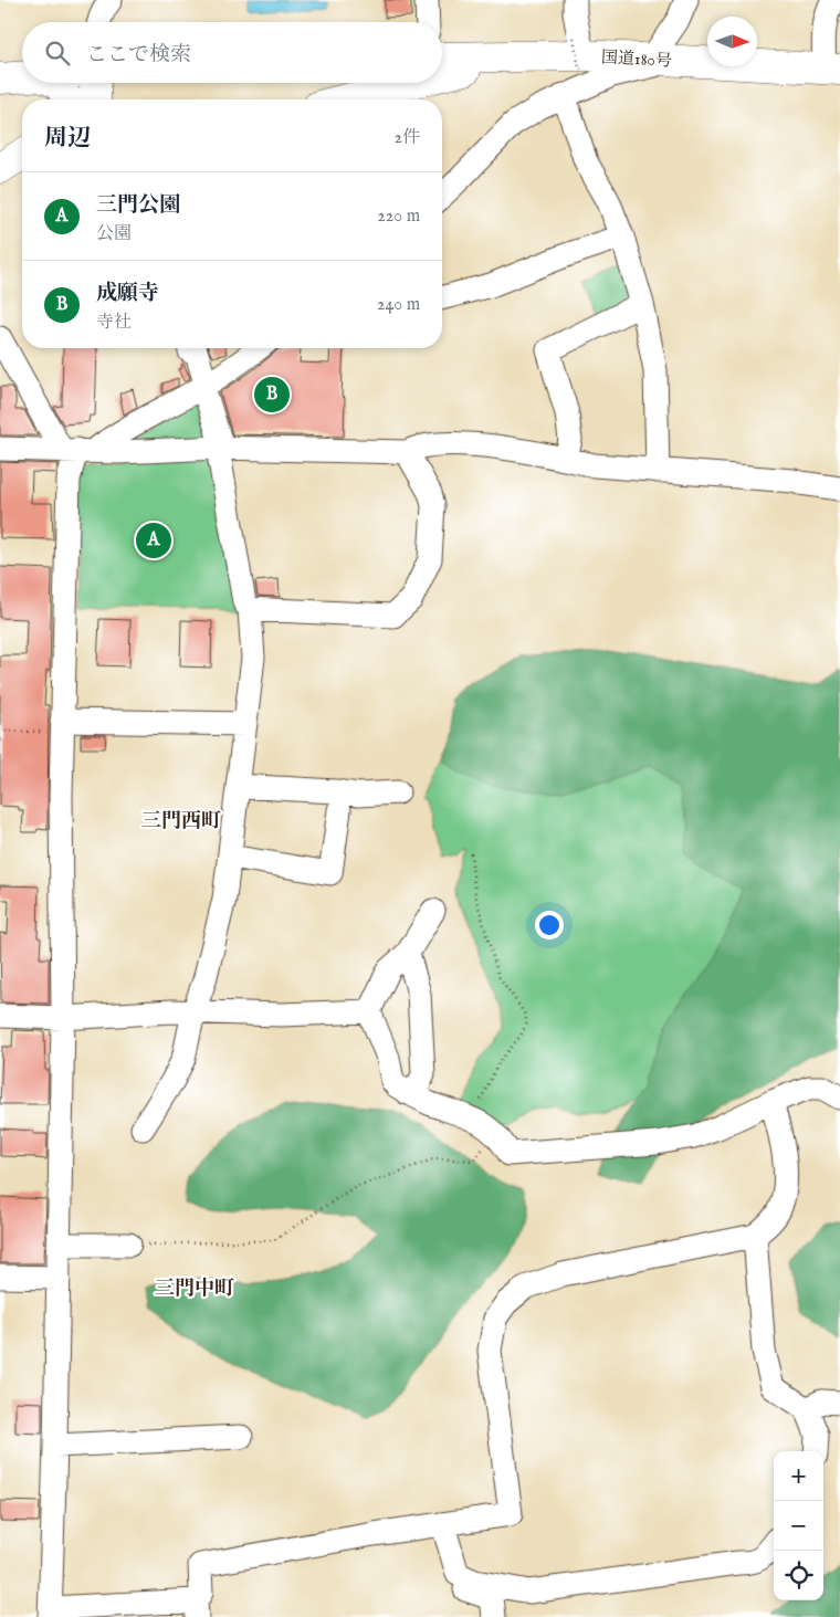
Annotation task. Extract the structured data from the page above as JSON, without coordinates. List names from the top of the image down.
{
  "streets": {
    "main road": ["国道180号"]
  },
  "districts": ["三門西町", "三門中町"],
  "north": "right",
  "page": {
    "search": "ここで検索",
    "heading": ["周辺", "2件"],
    "list": [
      {
        "mark": "A",
        "name": "三門公園",
        "note": "公園",
        "value": "220 m"
      },
      {
        "mark": "B",
        "name": "成願寺",
        "note": "寺社",
        "value": "240 m"
      }
    ],
    "pins": ["B", "A"],
    "map_buttons": ["+", "−"]
  }
}
